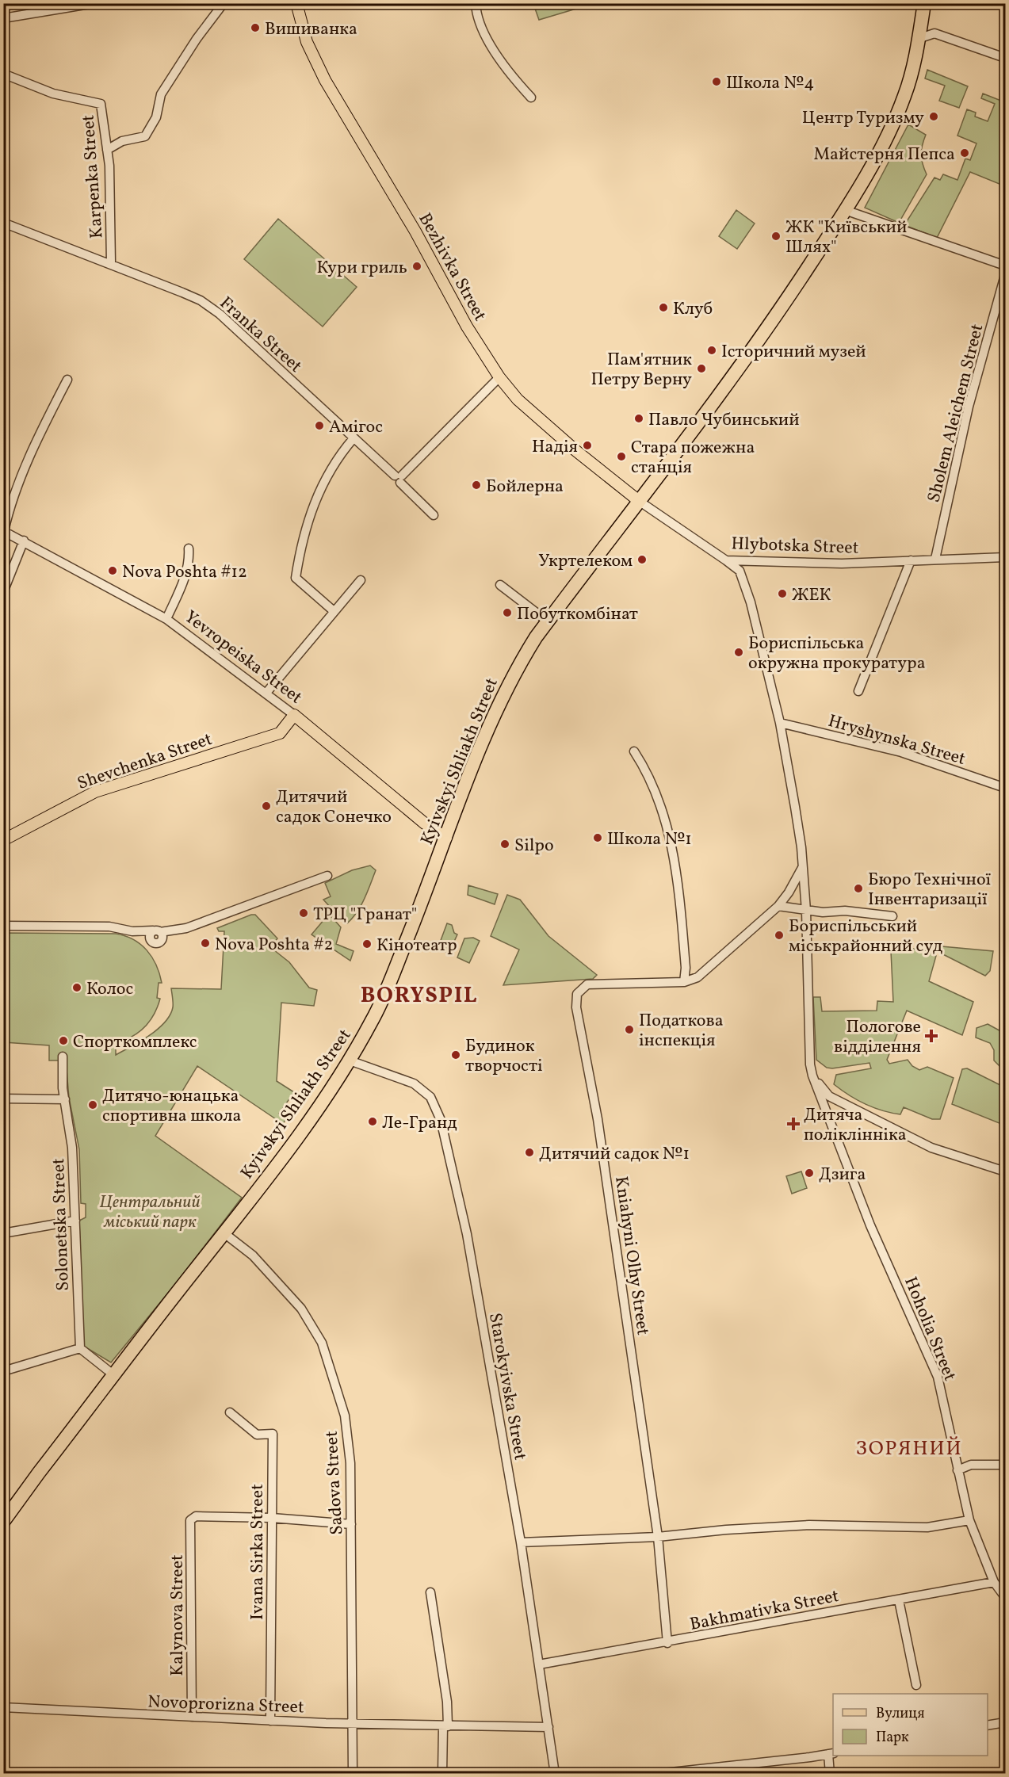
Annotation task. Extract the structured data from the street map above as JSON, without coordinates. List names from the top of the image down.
{
  "streets": {
    "highway": ["Kyivskyi Shliakh Street"],
    "main road": ["Bezhivka Street", "Yevropeiska Street", "Shevchenka Street"],
    "street": [
      "Karpenka Street",
      "Franka Street",
      "Sholem Aleichem Street",
      "Hlybotska Street",
      "Hryshynska Street",
      "Solonetska Street",
      "Kniahyni Olhy Street",
      "Hoholia Street",
      "Starokyivska Street",
      "Sadova Street",
      "Ivana Sirka Street",
      "Bakhmativka Street",
      "Kalynova Street",
      "Novoprorizna Street"
    ]
  },
  "crossings": [
    ["Karpenka Street", "Franka Street"],
    ["Bezhivka Street", "Hlybotska Street"],
    ["Bezhivka Street", "Kyivskyi Shliakh Street"],
    ["Sholem Aleichem Street", "Hlybotska Street"],
    ["Hlybotska Street", "Kyivskyi Shliakh Street"],
    ["Hlybotska Street", "Hoholia Street"],
    ["Yevropeiska Street", "Shevchenka Street"],
    ["Yevropeiska Street", "Kyivskyi Shliakh Street"],
    ["Hryshynska Street", "Hoholia Street"],
    ["Kyivskyi Shliakh Street", "Starokyivska Street"],
    ["Kyivskyi Shliakh Street", "Sadova Street"],
    ["Kniahyni Olhy Street", "Bakhmativka Street"],
    ["Hoholia Street", "Bakhmativka Street"],
    ["Starokyivska Street", "Bakhmativka Street"],
    ["Starokyivska Street", "Novoprorizna Street"],
    ["Sadova Street", "Novoprorizna Street"],
    ["Ivana Sirka Street", "Kalynova Street"],
    ["Ivana Sirka Street", "Novoprorizna Street"],
    ["Kalynova Street", "Novoprorizna Street"]
  ],
  "districts": ["BORYSPIL", "ЗОРЯНИЙ"],
  "parks": ["Центральний міський парк"],
  "places": {
    "other": [
      "Вишиванка",
      "Школа №4",
      "Центр Туризму",
      "Майстерня Пепса",
      "ЖК \"Київський Шлях\"",
      "Кури гриль",
      "Клуб",
      "Історичний музей",
      "Пам'ятник Петру Верну",
      "Павло Чубинський",
      "Амігос",
      "Надія",
      "Стара пожежна станція",
      "Бойлерна",
      "Укртелеком",
      "Nova Poshta #12",
      "ЖЕК",
      "Побуткомбінат",
      "Бориспільська окружна прокуратура",
      "Дитячий садок Сонечко",
      "Школа №1",
      "Silpo",
      "Бюро Технічної Інвентаризації",
      "ТРЦ \"Гранат\"",
      "Бориспільський міськрайонний суд",
      "Nova Poshta #2",
      "Кінотеатр",
      "Колос",
      "Податкова інспекція",
      "Спорткомплекс",
      "Будинок творчості",
      "Дитячо-юнацька спортивна школа",
      "Ле-Гранд",
      "Дитячий садок №1",
      "Дзига"
    ],
    "health": ["Пологове відділення", "Дитяча поліклінніка"]
  },
  "legend": ["Вулиця", "Парк"]
}
